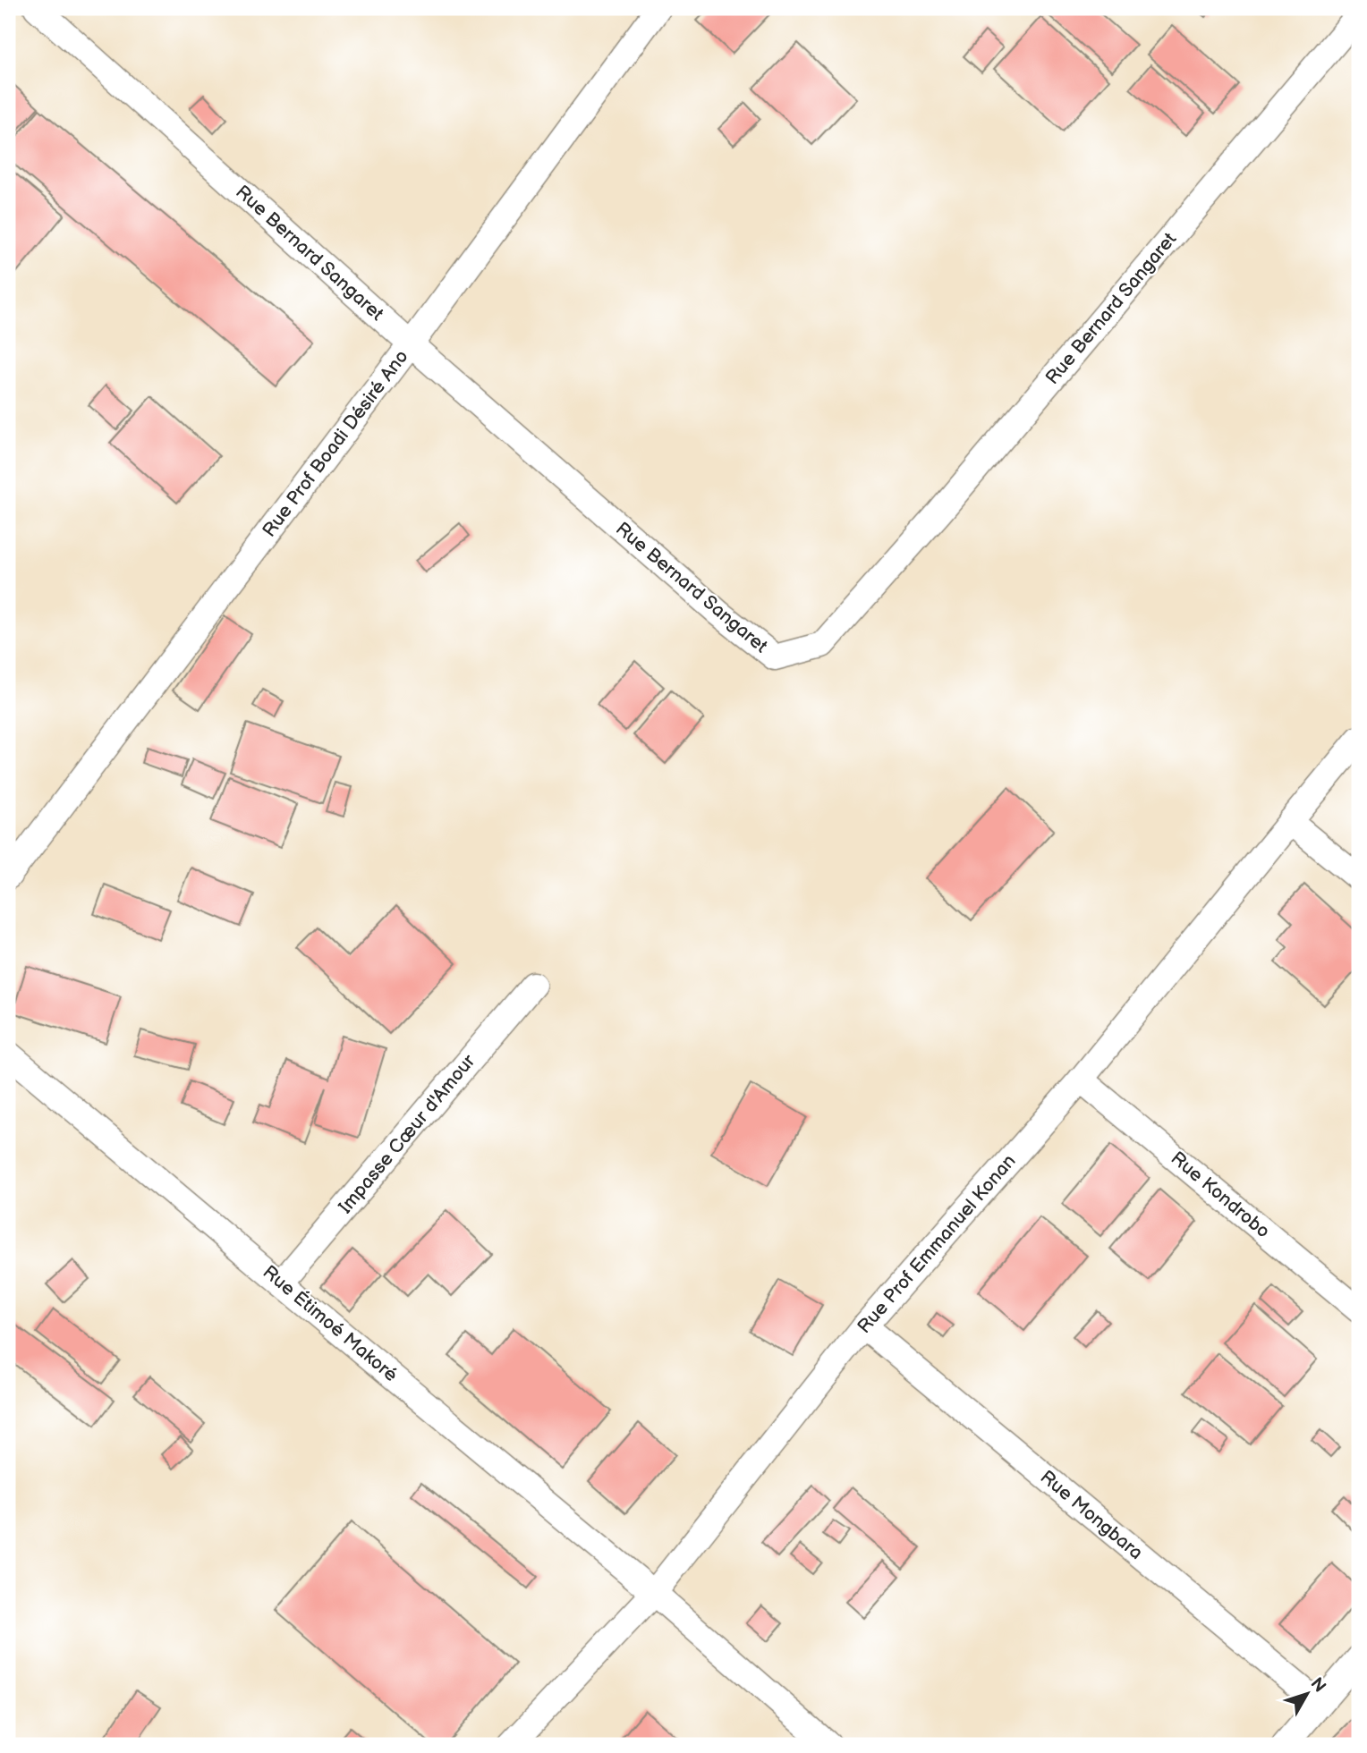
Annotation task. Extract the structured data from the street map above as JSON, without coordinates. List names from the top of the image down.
{
  "streets": {
    "street": [
      "Rue Bernard Sangaret",
      "Rue Prof Boadi Désiré Ano",
      "Impasse Cœur d'Amour",
      "Rue Kondrobo",
      "Rue Prof Emmanuel Konan",
      "Rue Étimoé Makoré",
      "Rue Mongbara"
    ]
  },
  "crossings": [
    ["Rue Bernard Sangaret", "Rue Prof Boadi Désiré Ano"],
    ["Impasse Cœur d'Amour", "Rue Étimoé Makoré"],
    ["Rue Kondrobo", "Rue Prof Emmanuel Konan"],
    ["Rue Prof Emmanuel Konan", "Rue Étimoé Makoré"],
    ["Rue Prof Emmanuel Konan", "Rue Mongbara"]
  ],
  "north": "top right"
}
